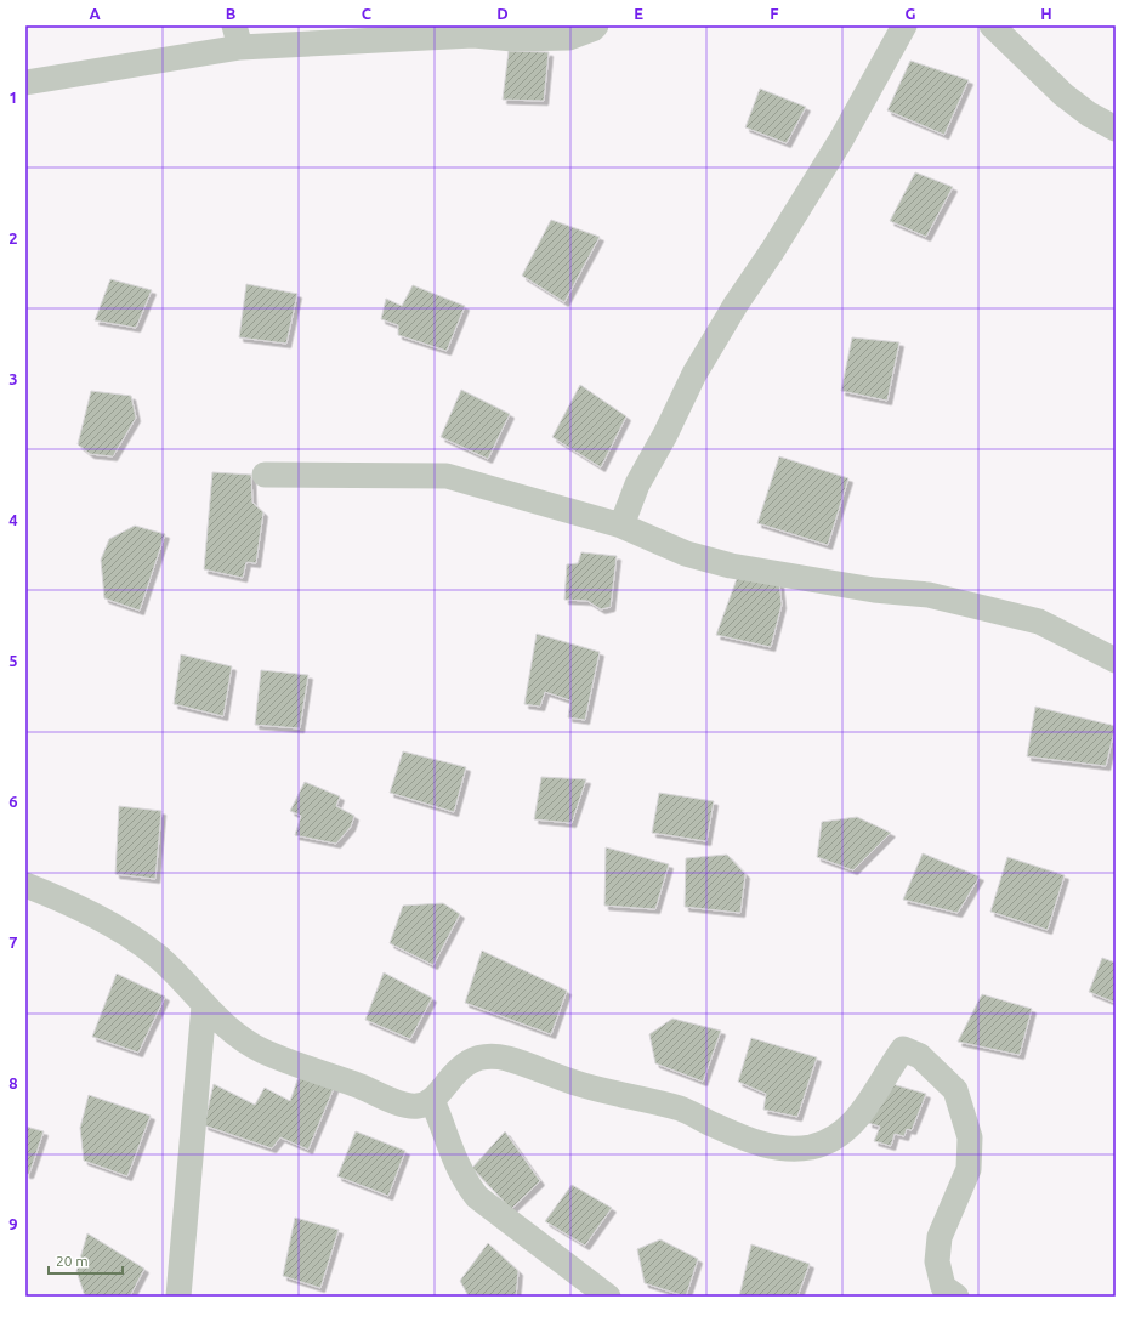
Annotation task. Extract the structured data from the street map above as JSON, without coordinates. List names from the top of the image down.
{
  "scale_bar": "20 m",
  "grid": {
    "columns": [
      "A",
      "B",
      "C",
      "D",
      "E",
      "F",
      "G",
      "H"
    ],
    "rows": [
      "1",
      "2",
      "3",
      "4",
      "5",
      "6",
      "7",
      "8",
      "9"
    ]
  }
}
